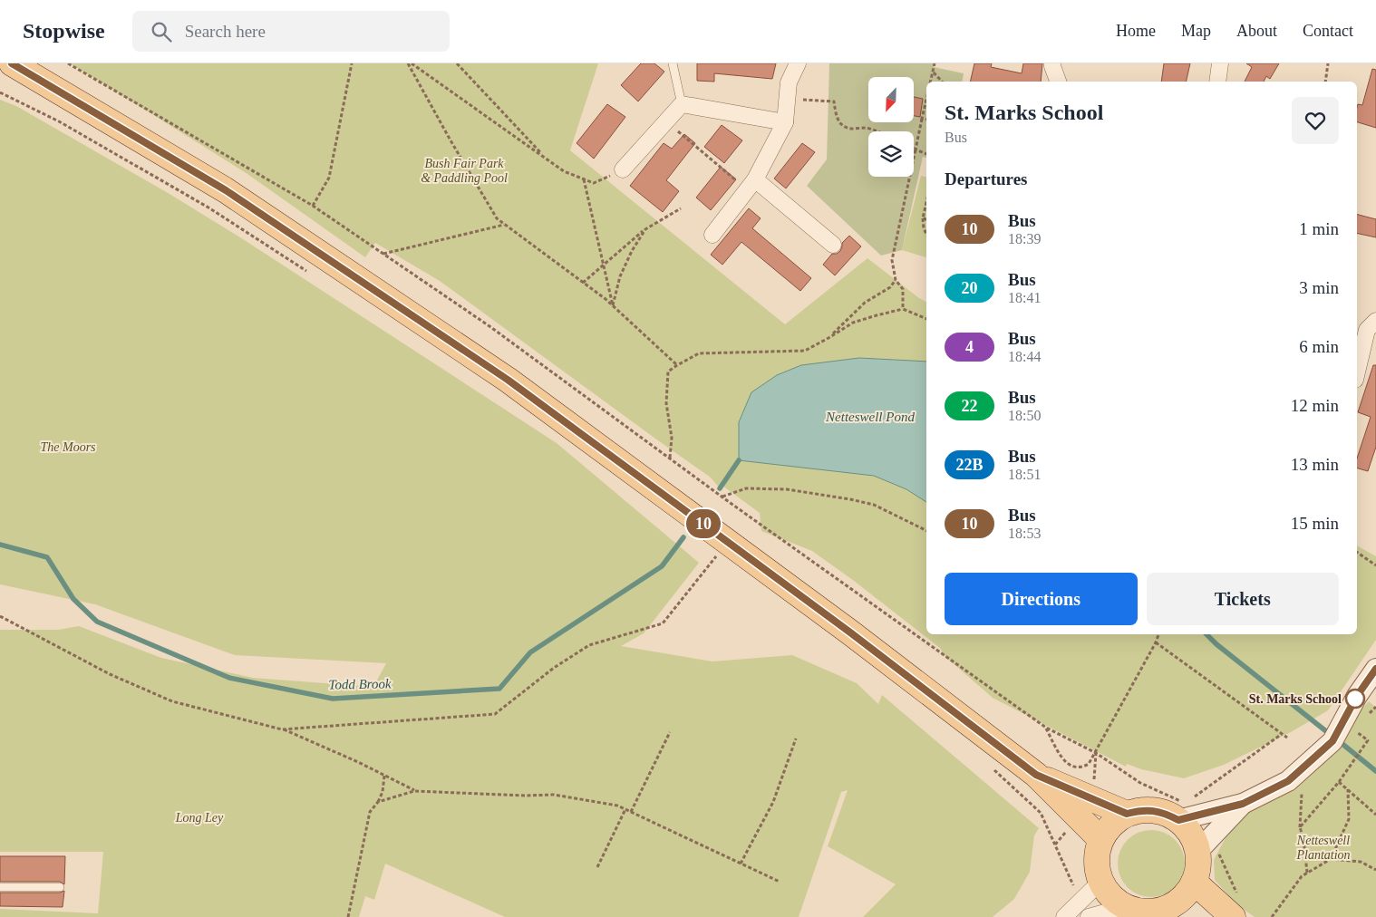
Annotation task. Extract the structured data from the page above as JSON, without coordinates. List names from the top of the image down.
{
  "water": ["Netteswell Pond", "Todd Brook"],
  "parks": [
    "Bush Fair Park & Paddling Pool",
    "The Moors",
    "Long Ley",
    "Netteswell Plantation"
  ],
  "places": ["St. Marks School"],
  "lines": ["bus line 10"],
  "north": "bottom left",
  "page": {
    "header": "Stopwise",
    "search": "Search here",
    "nav": [
      "Home",
      "Map",
      "About",
      "Contact"
    ],
    "on_map": "10",
    "heading": [
      ["St. Marks School", "Bus"],
      "Departures"
    ],
    "list": [
      {
        "mark": "10",
        "name": "Bus",
        "note": "18:39",
        "value": "1 min"
      },
      {
        "mark": "20",
        "name": "Bus",
        "note": "18:41",
        "value": "3 min"
      },
      {
        "mark": "4",
        "name": "Bus",
        "note": "18:44",
        "value": "6 min"
      },
      {
        "mark": "22",
        "name": "Bus",
        "note": "18:50",
        "value": "12 min"
      },
      {
        "mark": "22B",
        "name": "Bus",
        "note": "18:51",
        "value": "13 min"
      },
      {
        "mark": "10",
        "name": "Bus",
        "note": "18:53",
        "value": "15 min"
      }
    ],
    "buttons": ["Directions", "Tickets"]
  }
}
